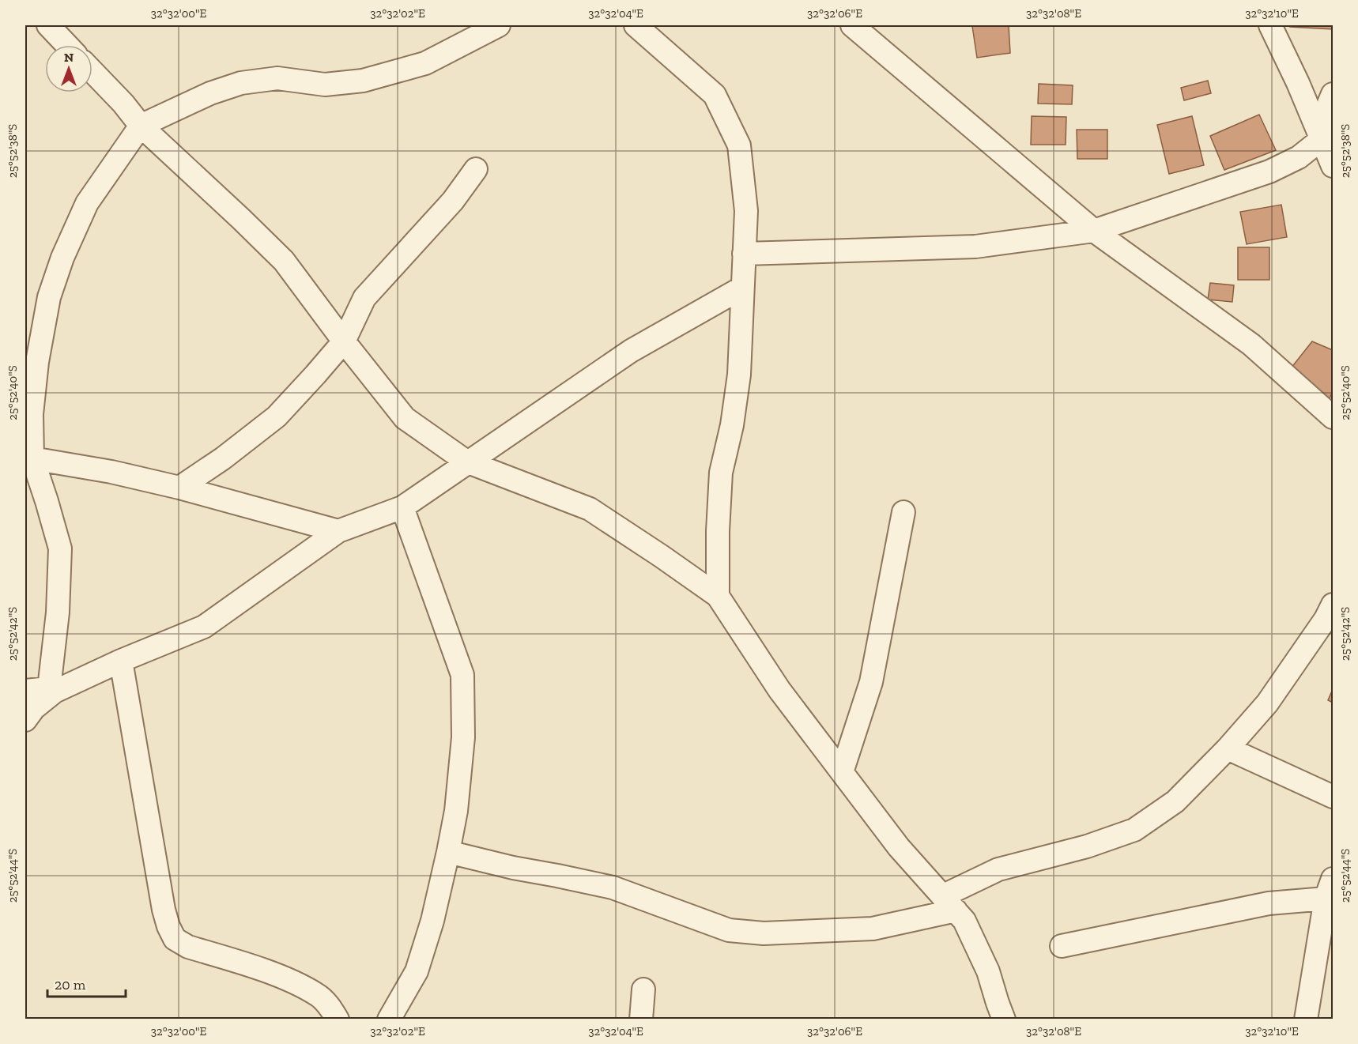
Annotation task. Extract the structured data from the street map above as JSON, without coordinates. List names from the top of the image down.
{
  "scale_bar": "20 m",
  "north": "top",
  "coordinates": [
    "32°32'00\"E",
    "32°32'02\"E",
    "32°32'04\"E",
    "32°32'06\"E",
    "32°32'08\"E",
    "32°32'10\"E",
    "25°52'38\"S",
    "25°52'40\"S",
    "25°52'42\"S",
    "25°52'44\"S"
  ]
}
